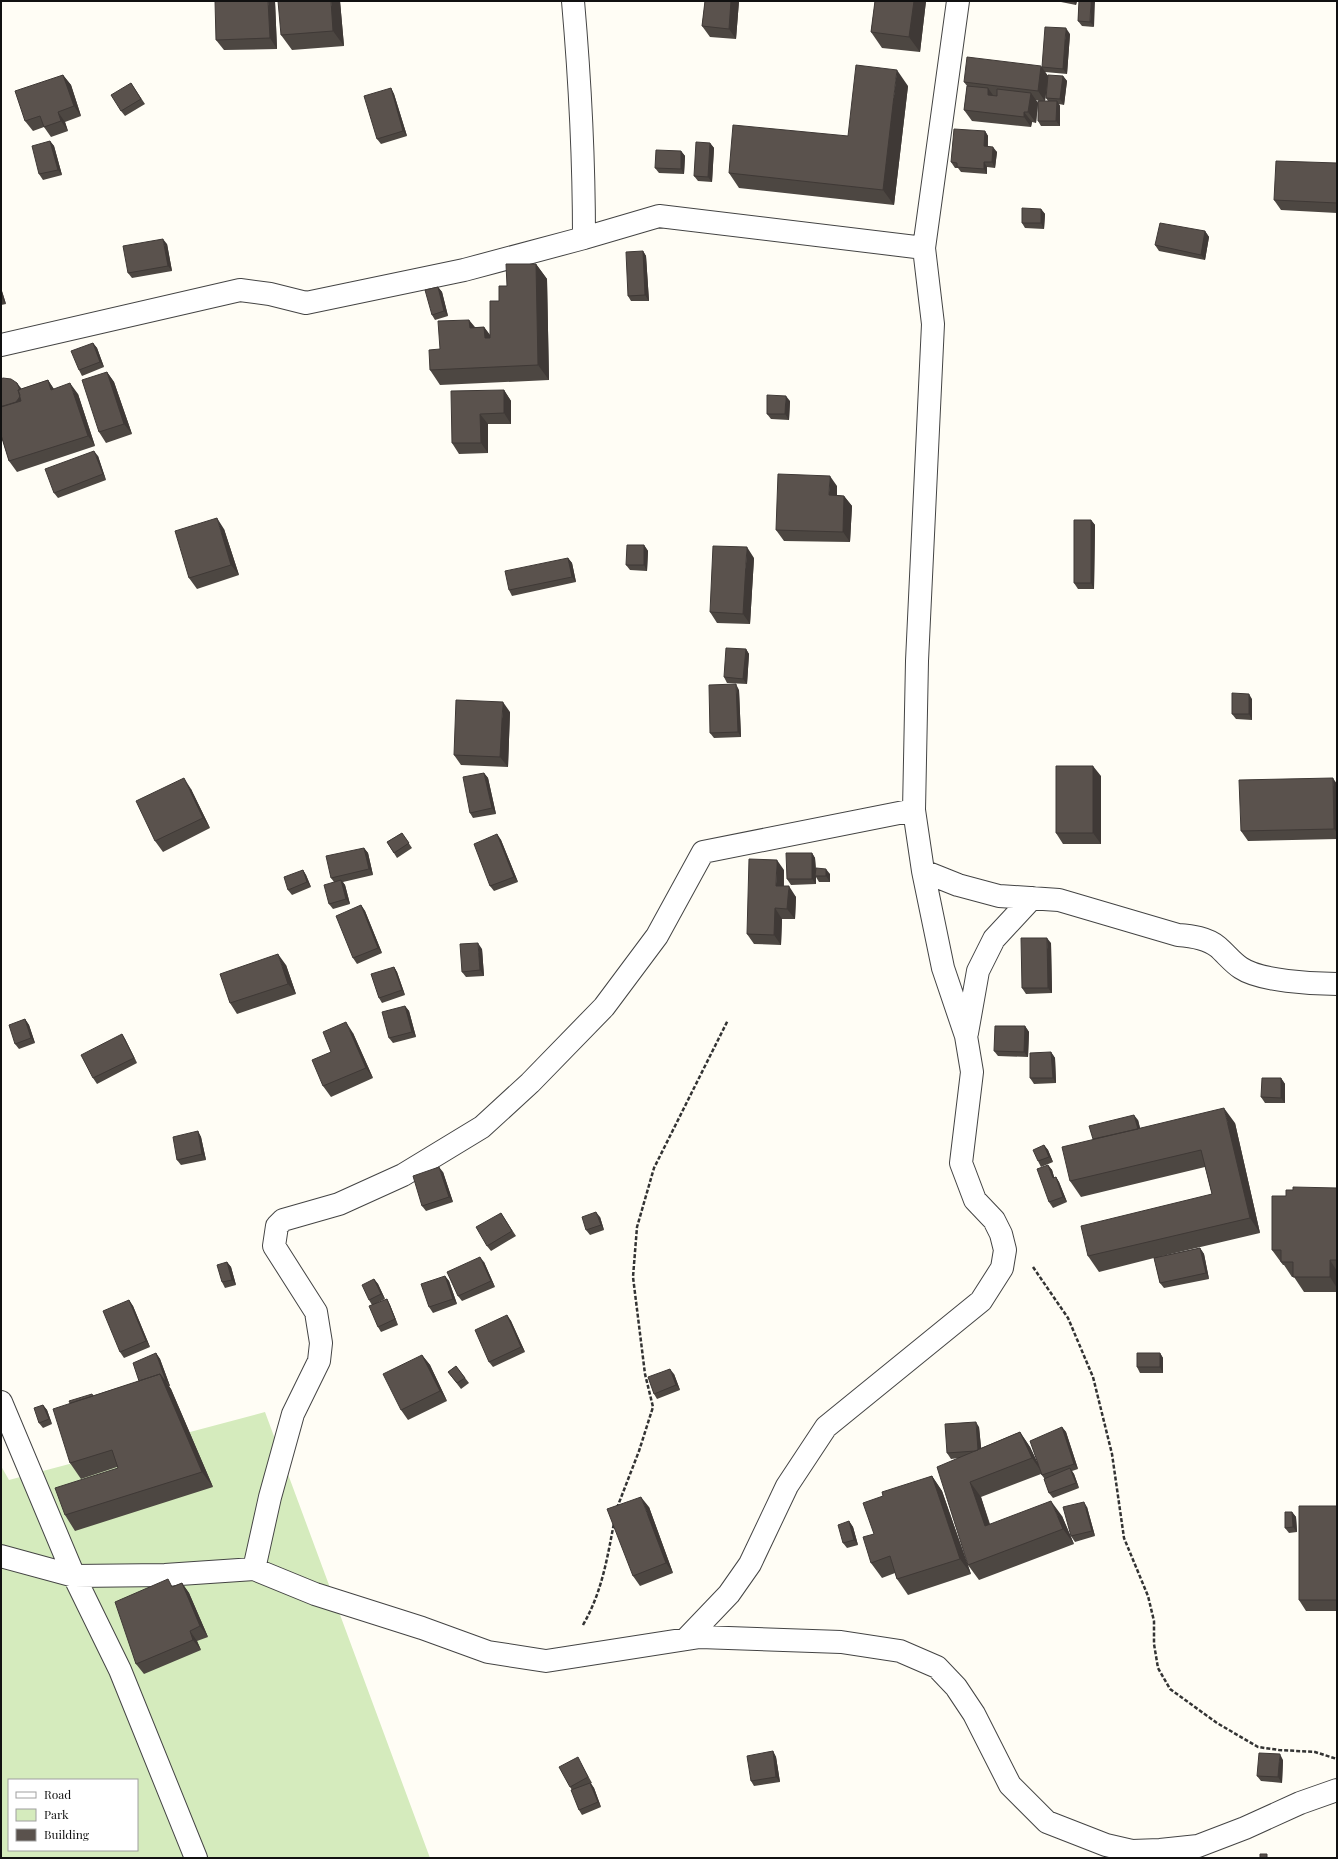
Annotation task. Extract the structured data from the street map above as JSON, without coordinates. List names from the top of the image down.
{
  "legend": ["Road", "Park", "Building"]
}
